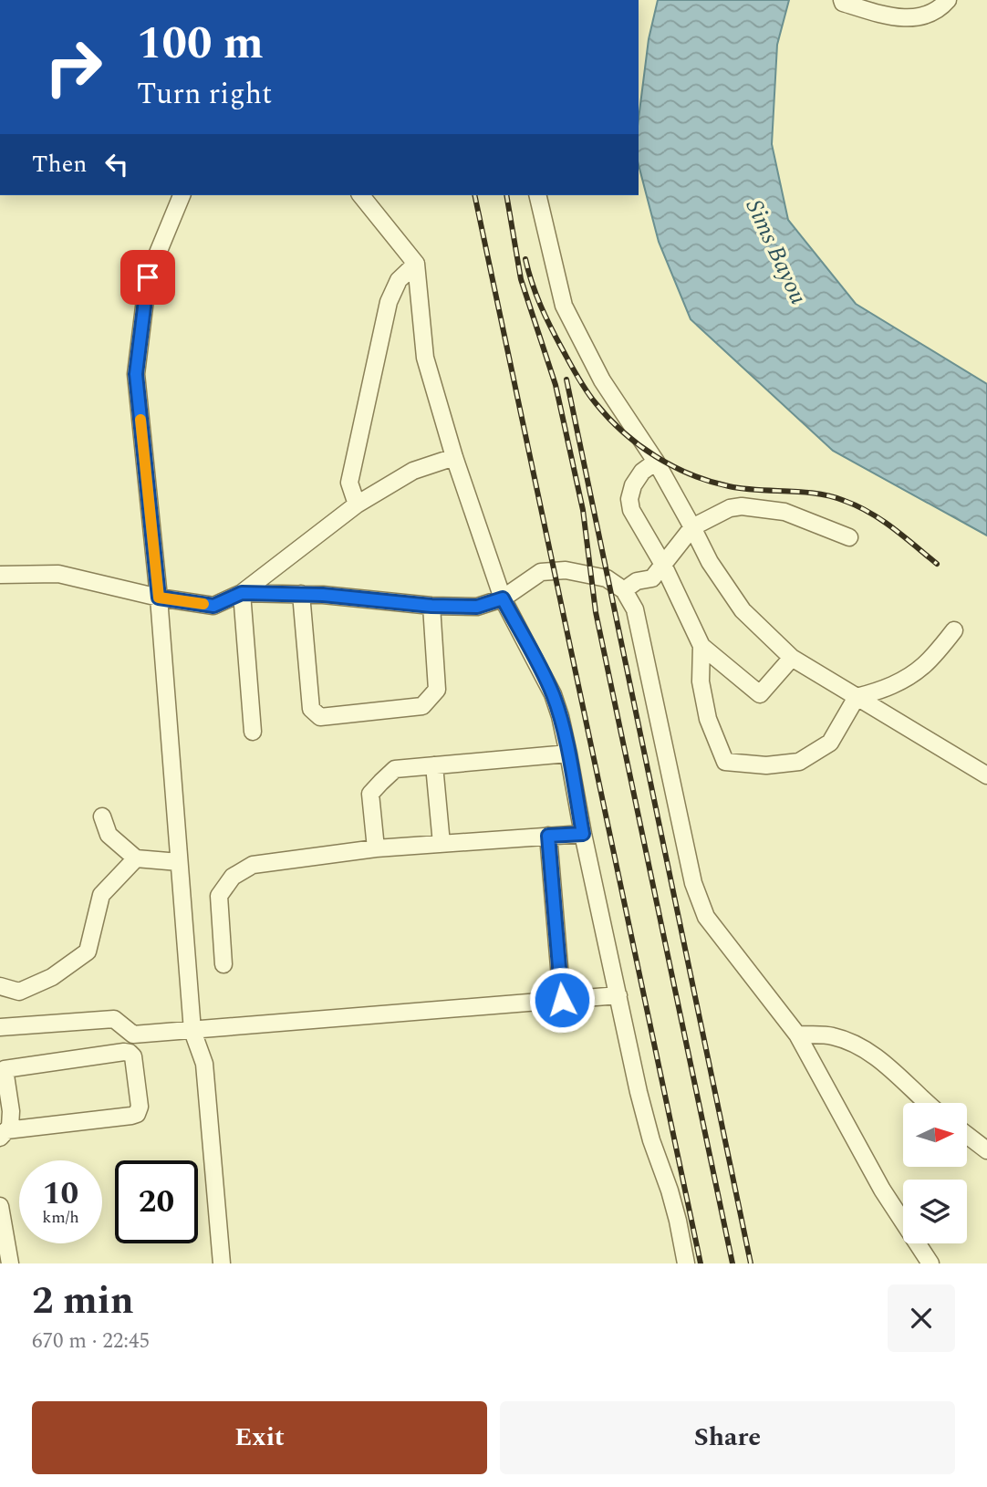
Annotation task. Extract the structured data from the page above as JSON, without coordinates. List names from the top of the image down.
{
  "water": ["Sims Bayou"],
  "north": "right",
  "page": {
    "turn": ["100 m", "Turn right"],
    "then": "Then",
    "speed": "10 km/h",
    "limit": "20",
    "heading": ["2 min", "670 m · 22:45"],
    "buttons": ["Exit", "Share"]
  }
}
